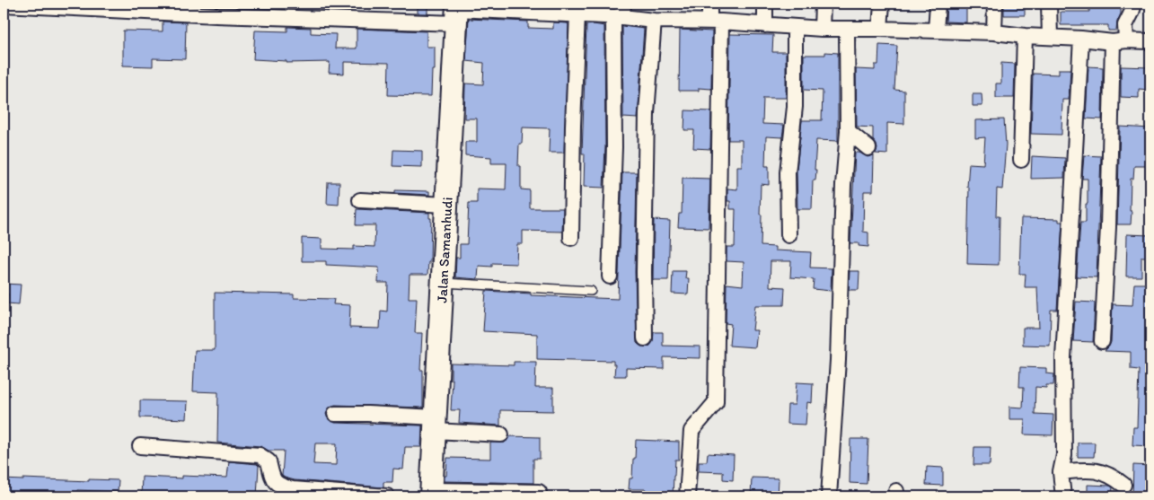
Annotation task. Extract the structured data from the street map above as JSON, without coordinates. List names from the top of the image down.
{
  "streets": {
    "street": ["Jalan Samanhudi"]
  }
}
